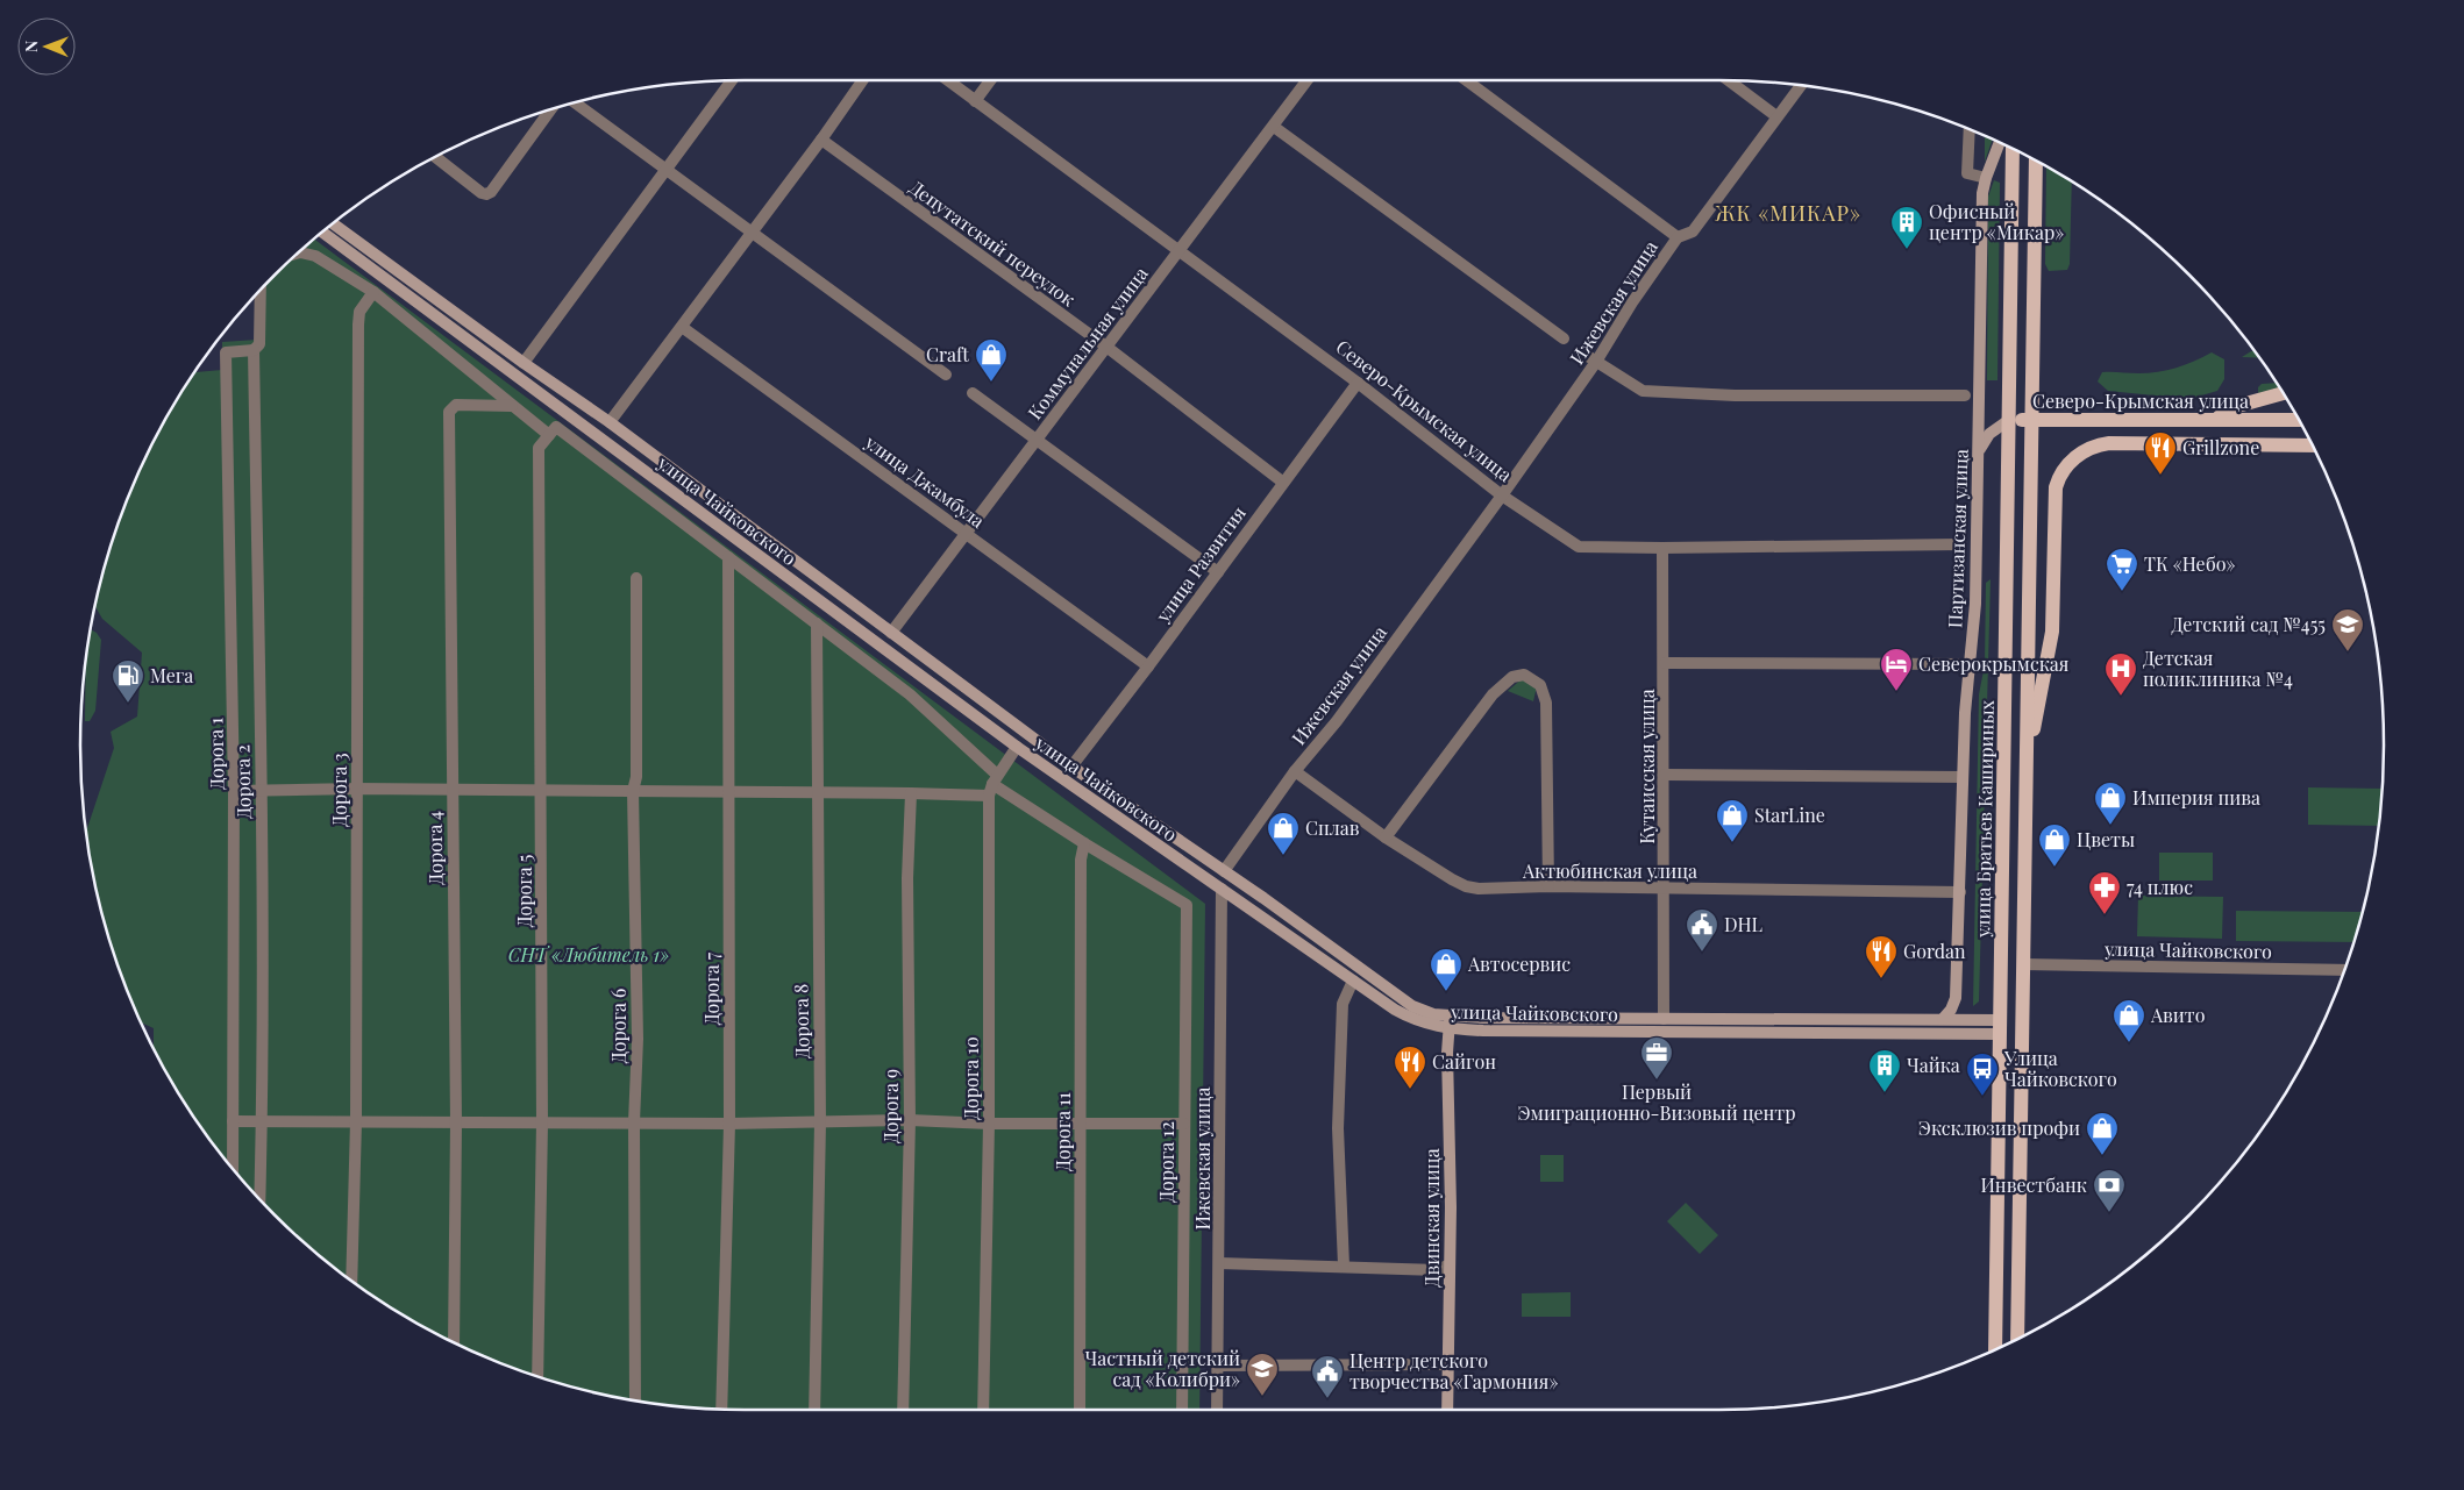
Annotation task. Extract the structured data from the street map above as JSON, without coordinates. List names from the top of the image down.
{
  "streets": {
    "main road": [
      "Ижевская улица",
      "Северо-Крымская улица",
      "улица Чайковского",
      "Партизанская улица",
      "улица Братьев Кашириных",
      "Двинская улица"
    ],
    "street": [
      "Депутатский переулок",
      "Коммунальная улица",
      "улица Джамбула",
      "улица Развития",
      "Дорога 1",
      "Кутаисская улица",
      "Дорога 2",
      "Дорога 3",
      "Дорога 4",
      "Актюбинская улица",
      "Дорога 5",
      "Дорога 7",
      "Дорога 8",
      "Дорога 6",
      "Дорога 10",
      "Дорога 9",
      "Дорога 11",
      "Дорога 12"
    ]
  },
  "crossings": [
    ["Депутатский переулок", "Коммунальная улица"],
    ["Депутатский переулок", "улица Развития"],
    ["Ижевская улица", "Северо-Крымская улица"],
    ["Ижевская улица", "улица Чайковского"],
    ["Ижевская улица", "Актюбинская улица"],
    ["Коммунальная улица", "Северо-Крымская улица"],
    ["Коммунальная улица", "улица Джамбула"],
    ["Коммунальная улица", "улица Чайковского"],
    ["Северо-Крымская улица", "улица Развития"],
    ["Северо-Крымская улица", "Кутаисская улица"],
    ["Северо-Крымская улица", "улица Братьев Кашириных"],
    ["улица Джамбула", "улица Развития"],
    ["улица Чайковского", "Партизанская улица"],
    ["улица Чайковского", "улица Развития"],
    ["улица Чайковского", "Кутаисская улица"],
    ["улица Чайковского", "улица Братьев Кашириных"],
    ["улица Чайковского", "Двинская улица"],
    ["Партизанская улица", "Актюбинская улица"],
    ["Дорога 1", "Дорога 2"],
    ["Кутаисская улица", "Актюбинская улица"],
    ["Дорога 11", "Дорога 12"]
  ],
  "districts": ["ЖК «МИКАР»"],
  "parks": ["СНТ «Любитель 1»"],
  "places": {
    "building": ["Офисный центр «Микар»", "Чайка"],
    "shop": [
      "Craft",
      "Империя пива",
      "StarLine",
      "Сплав",
      "Цветы",
      "Автосервис",
      "Авито",
      "Эксклюзив профи"
    ],
    "restaurant": ["Grillzone", "Gordan", "Сайгон"],
    "supermarket": ["ТК «Небо»"],
    "school or university": ["Детский сад №455", "Частный детский сад «Колибри»"],
    "hotel": ["Северокрымская"],
    "hospital": ["Детская поликлиника №4"],
    "fuel station": ["Мега"],
    "pharmacy": ["74 плюс"],
    "public building": ["DHL", "Центр детского творчества «Гармония»"],
    "office": ["Первый Эмиграционно-Визовый центр"],
    "bus stop": ["Улица Чайковского"],
    "bank": ["Инвестбанк"]
  },
  "north": "left"
}
